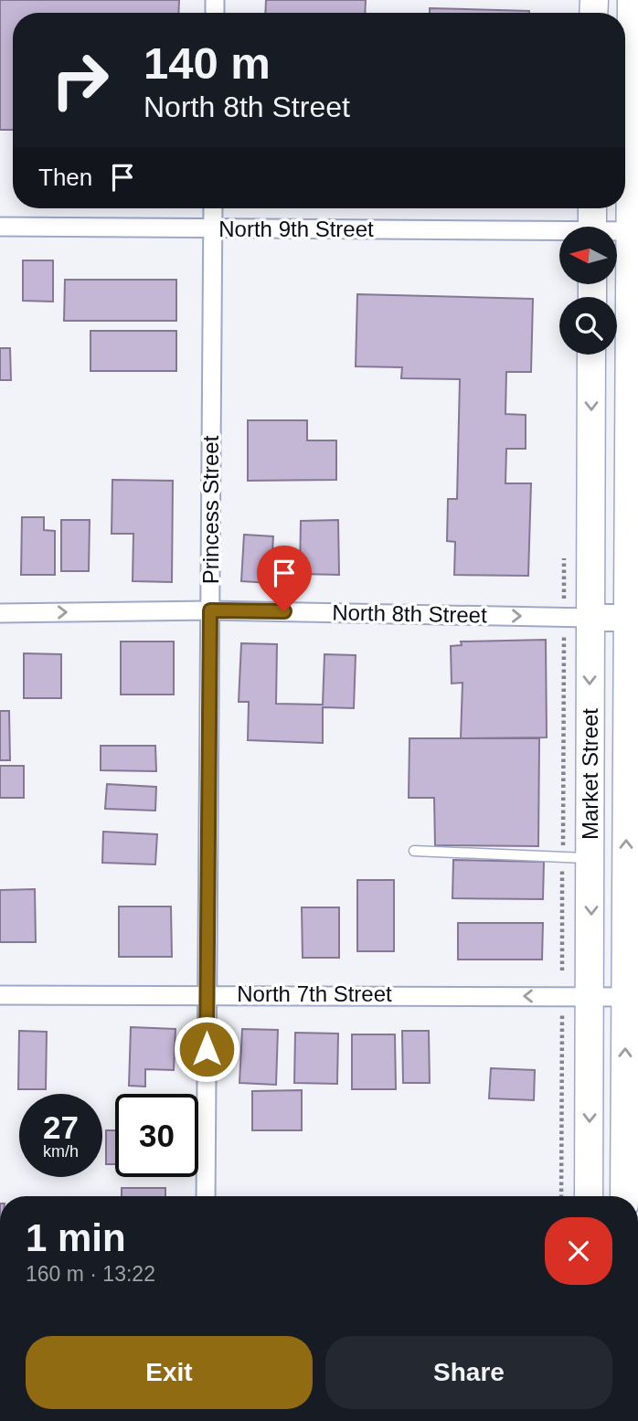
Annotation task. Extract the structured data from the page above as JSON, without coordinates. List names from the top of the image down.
{
  "streets": {
    "main road": ["Market Street"],
    "street": [
      "North 9th Street",
      "Princess Street",
      "North 8th Street",
      "North 7th Street"
    ]
  },
  "crossings": [
    ["North 9th Street", "Princess Street"],
    ["North 9th Street", "Market Street"],
    ["Princess Street", "North 8th Street"],
    ["Princess Street", "North 7th Street"],
    ["North 8th Street", "Market Street"],
    ["Market Street", "North 7th Street"]
  ],
  "one_way": ["North 8th Street", "North 7th Street"],
  "north": "left",
  "page": {
    "turn": ["140 m", "North 8th Street"],
    "then": "Then",
    "speed": "27 km/h",
    "limit": "30",
    "heading": ["1 min", "160 m · 13:22"],
    "buttons": ["Exit", "Share"]
  }
}
